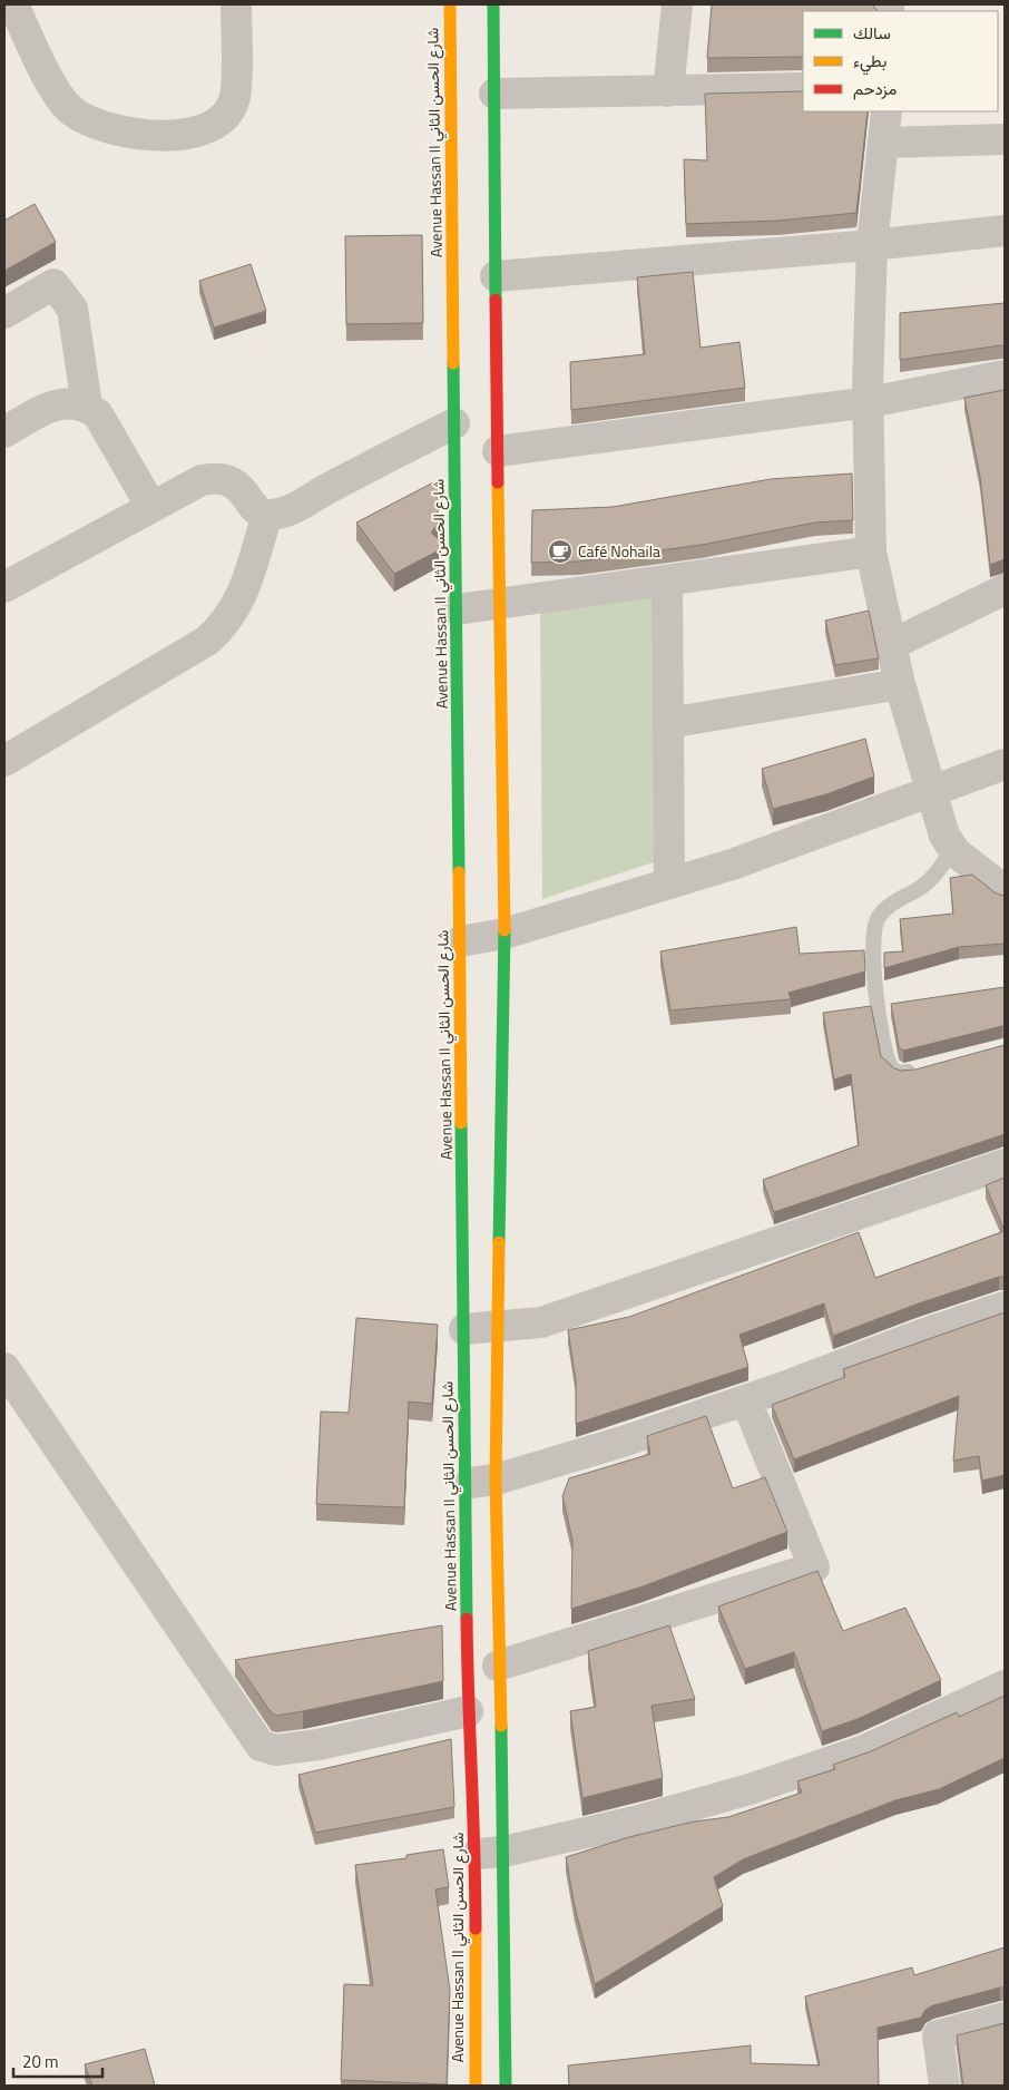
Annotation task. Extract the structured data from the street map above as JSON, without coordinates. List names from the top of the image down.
{
  "streets": {
    "main road": ["Avenue Hassan II شارع الحسن الثاني"]
  },
  "places": {
    "cafe": ["Café Nohaila"]
  },
  "legend": ["سالك", "بطيء", "مزدحم"],
  "scale_bar": "20 m"
}
